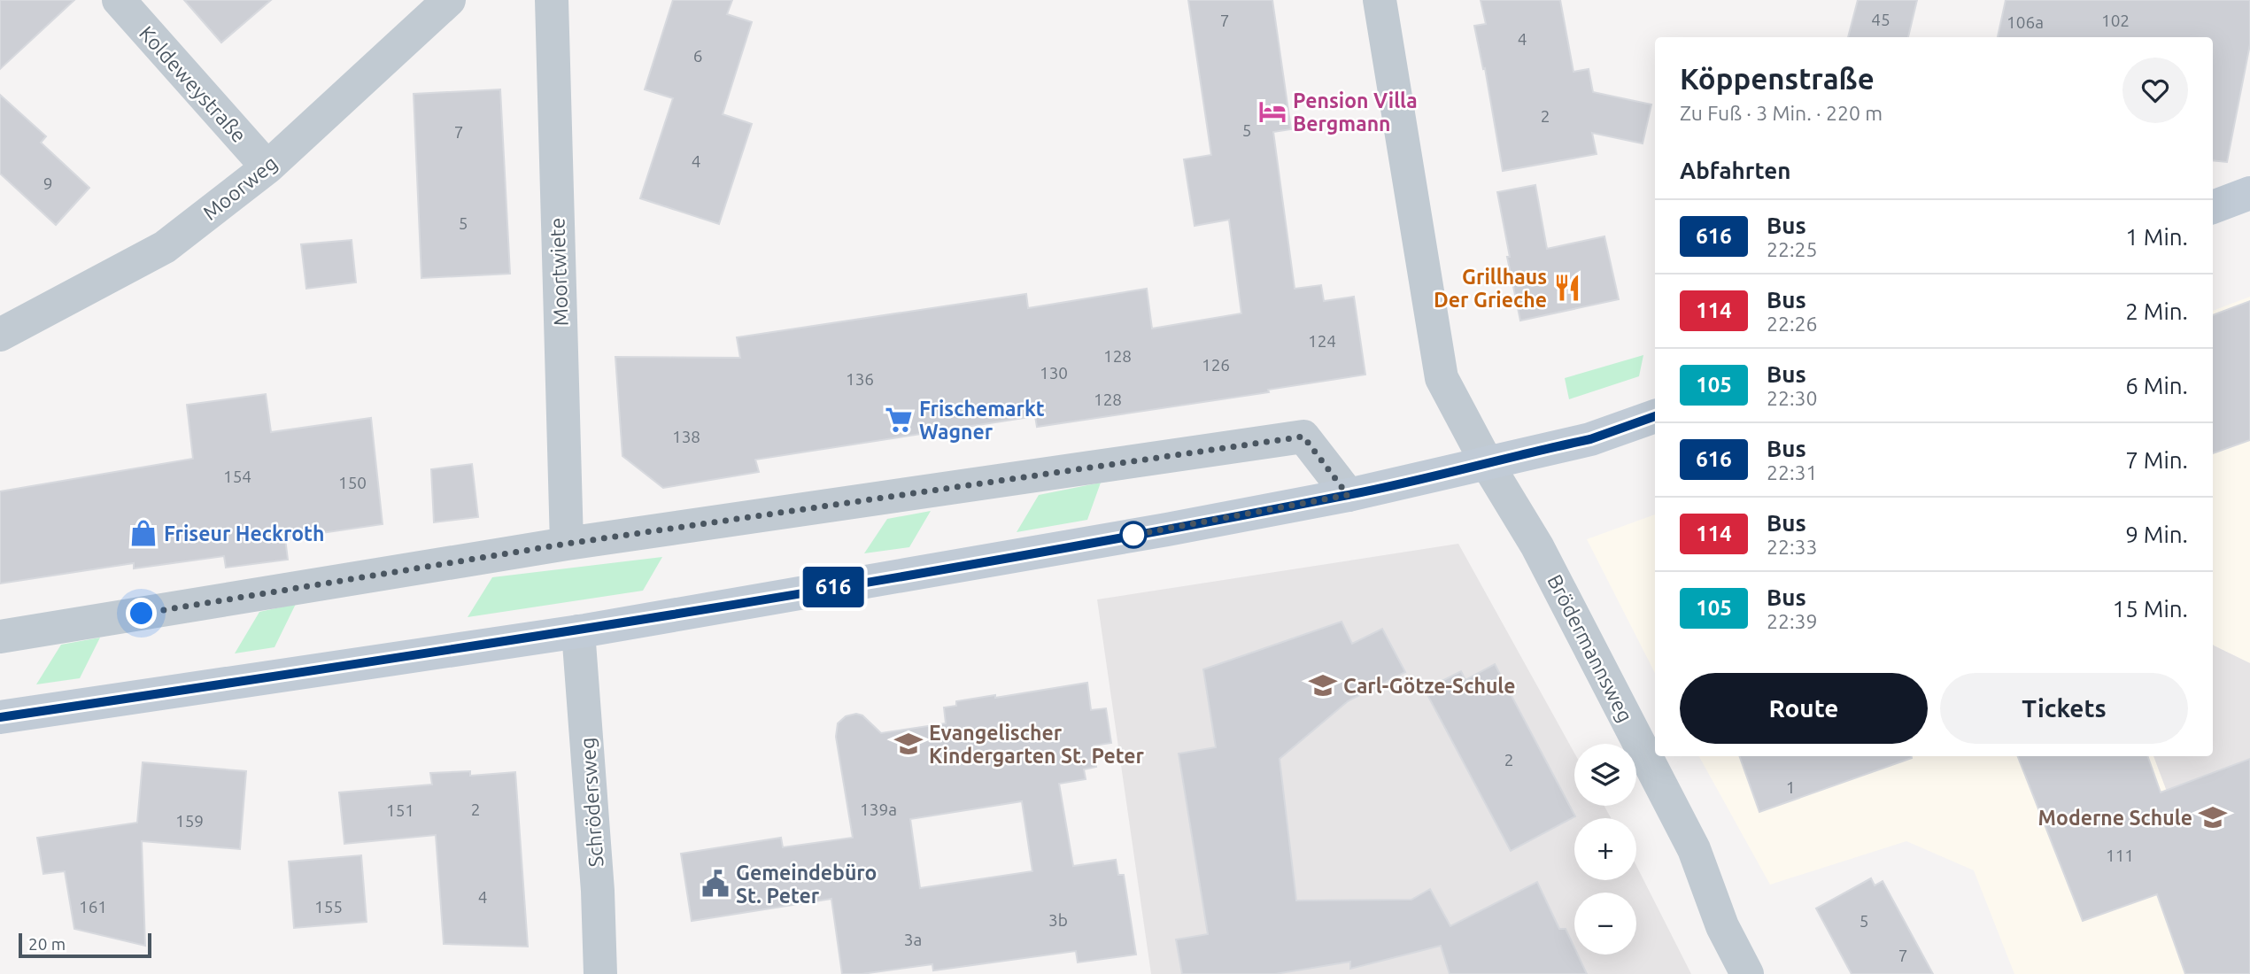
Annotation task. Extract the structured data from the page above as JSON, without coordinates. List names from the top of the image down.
{
  "streets": {
    "street": [
      "Koldeweystraße",
      "Moorweg",
      "Moortwiete",
      "Brödermannsweg",
      "Schrödersweg"
    ]
  },
  "crossings": [
    ["Koldeweystraße", "Moorweg"]
  ],
  "places": {
    "hotel": ["Pension Villa Bergmann"],
    "restaurant": ["Grillhaus Der Grieche"],
    "supermarket": ["Frischemarkt Wagner"],
    "shop": ["Friseur Heckroth"],
    "school or university": ["Carl-Götze-Schule", "Evangelischer Kindergarten St. Peter", "Moderne Schule"],
    "public building": ["Gemeindebüro St. Peter"]
  },
  "lines": ["bus line 616"],
  "house_numbers": [
    "45",
    "7",
    "102",
    "106a",
    "4",
    "6",
    "2",
    "5",
    "7",
    "4",
    "9",
    "5",
    "124",
    "128",
    "126",
    "130",
    "136",
    "128",
    "138",
    "154",
    "150",
    "2",
    "1",
    "2",
    "139a",
    "151",
    "159",
    "111",
    "4",
    "161",
    "155",
    "3b",
    "5",
    "3a",
    "7"
  ],
  "scale_bar": "20 m",
  "page": {
    "on_map": "616",
    "heading": [
      ["Köppenstraße", "Zu Fuß · 3 Min. · 220 m"],
      "Abfahrten"
    ],
    "list": [
      {
        "mark": "616",
        "name": "Bus",
        "note": "22:25",
        "value": "1 Min."
      },
      {
        "mark": "114",
        "name": "Bus",
        "note": "22:26",
        "value": "2 Min."
      },
      {
        "mark": "105",
        "name": "Bus",
        "note": "22:30",
        "value": "6 Min."
      },
      {
        "mark": "616",
        "name": "Bus",
        "note": "22:31",
        "value": "7 Min."
      },
      {
        "mark": "114",
        "name": "Bus",
        "note": "22:33",
        "value": "9 Min."
      },
      {
        "mark": "105",
        "name": "Bus",
        "note": "22:39",
        "value": "15 Min."
      }
    ],
    "buttons": ["Route", "Tickets"],
    "map_buttons": ["+", "−"],
    "scale": "20 m"
  }
}
